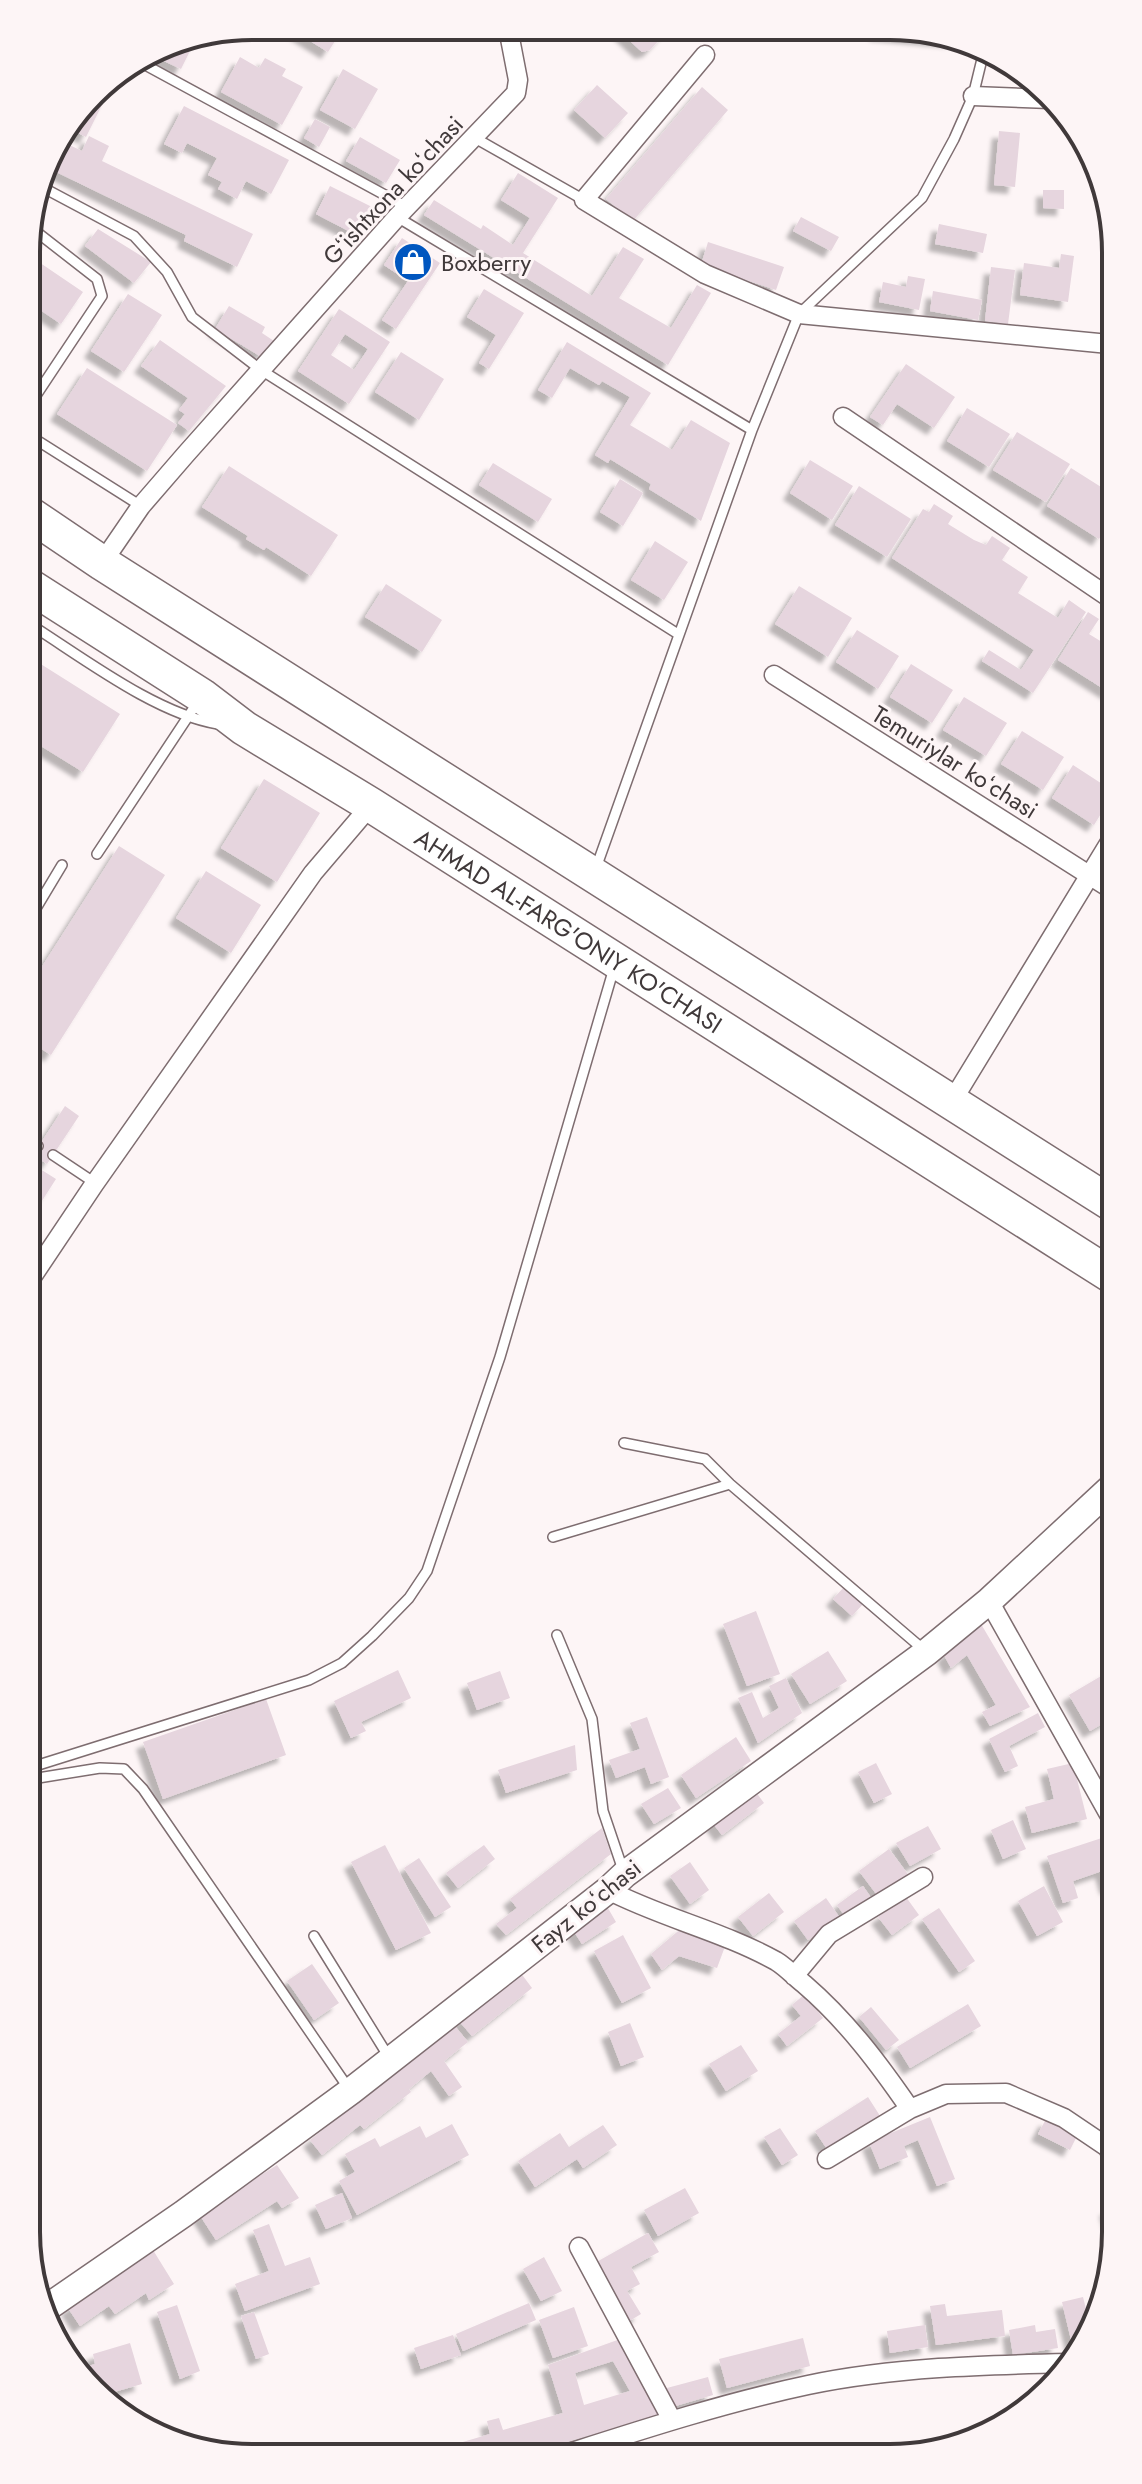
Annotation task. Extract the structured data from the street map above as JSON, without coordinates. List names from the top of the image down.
{
  "streets": {
    "highway": ["AHMAD AL-FARG'ONIY KO'CHASI"],
    "street": ["Gʻishtxona koʻchasi", "Temuriylar koʻchasi", "Fayz koʻchasi"]
  },
  "places": {
    "shop": ["Boxberry"]
  }
}
